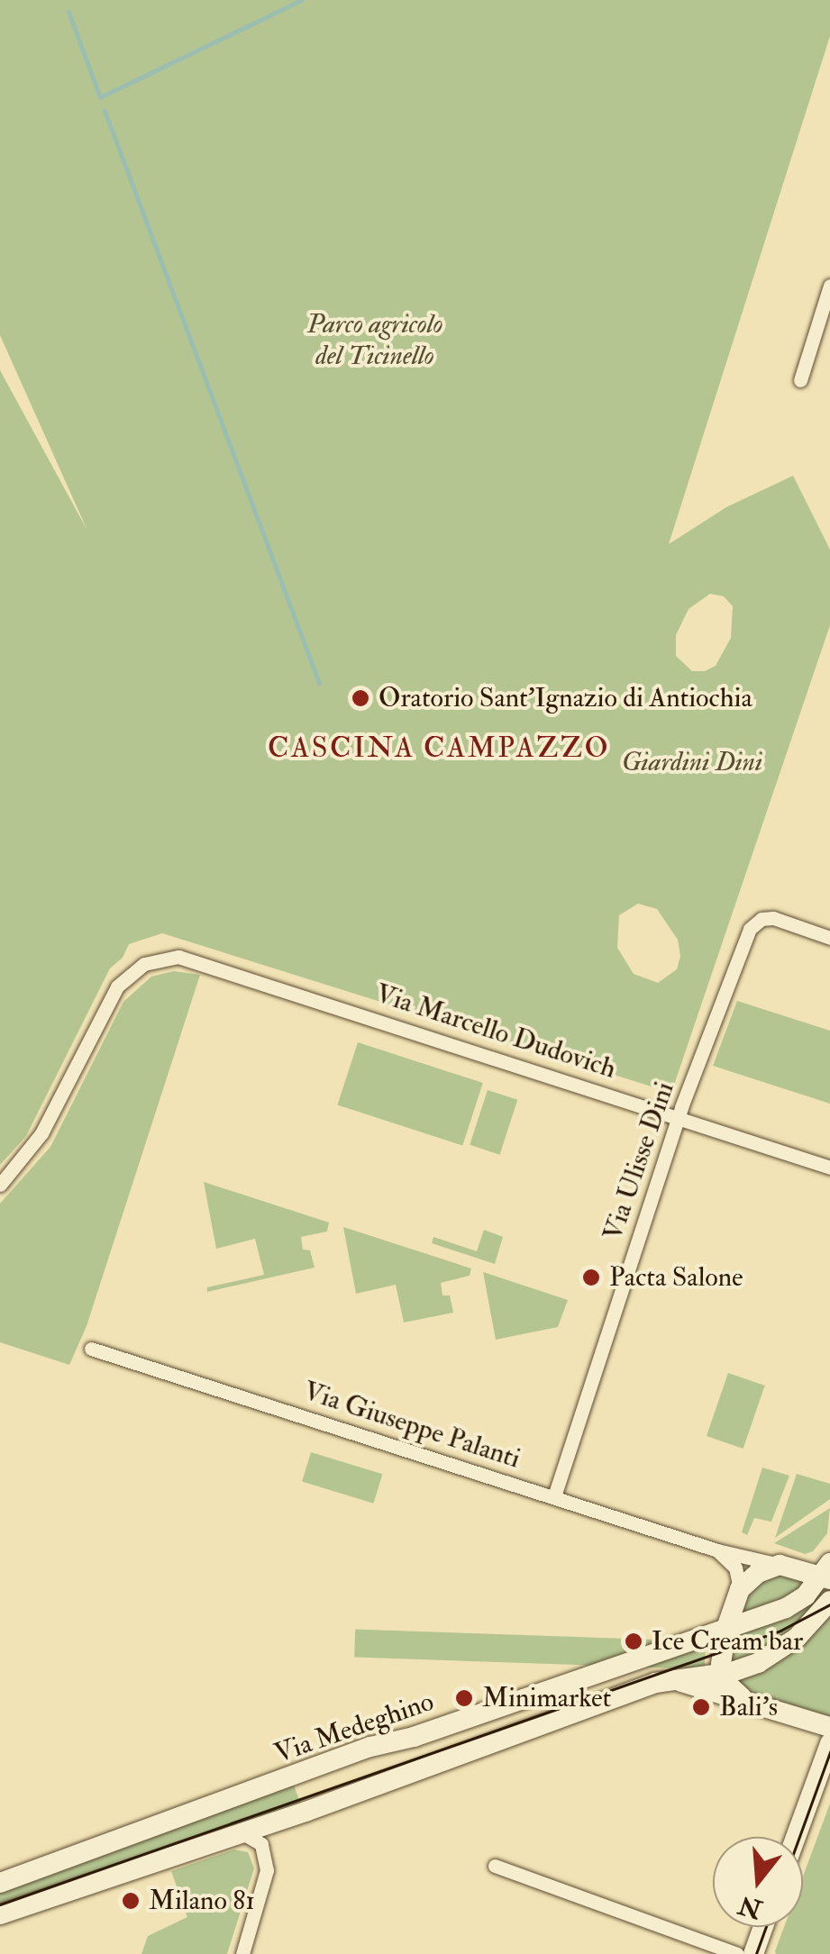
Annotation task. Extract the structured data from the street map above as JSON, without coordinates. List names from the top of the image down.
{
  "streets": {
    "main road": ["Via Medeghino"],
    "street": ["Via Marcello Dudovich", "Via Ulisse Dini", "Via Giuseppe Palanti"]
  },
  "crossings": [
    ["Via Marcello Dudovich", "Via Ulisse Dini"],
    ["Via Ulisse Dini", "Via Giuseppe Palanti"]
  ],
  "districts": ["CASCINA CAMPAZZO"],
  "parks": ["Parco agricolo del Ticinello", "Giardini Dini"],
  "places": [
    "Oratorio Sant'Ignazio di Antiochia",
    "Pacta Salone",
    "Ice Cream bar",
    "Minimarket",
    "Bali's",
    "Milano 81"
  ],
  "north": "bottom"
}
